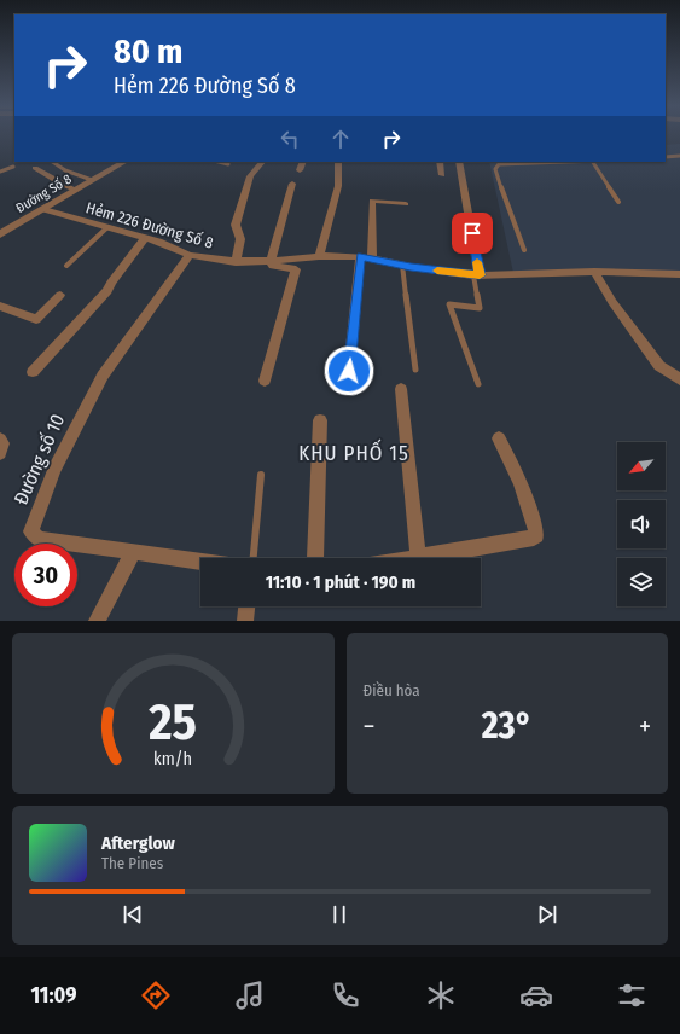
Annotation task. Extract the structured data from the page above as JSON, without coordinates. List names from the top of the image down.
{
  "streets": {
    "street": ["Đường Số 8", "Hẻm 226 Đường Số 8", "Đường số 10"]
  },
  "crossings": [
    ["Đường Số 8", "Hẻm 226 Đường Số 8"],
    ["Hẻm 226 Đường Số 8", "Đường số 10"]
  ],
  "districts": ["KHU PHỐ 15"],
  "north": "bottom left",
  "page": {
    "turn": ["80 m", "Hẻm 226 Đường Số 8"],
    "limit": "30",
    "trip": "11:10 · 1 phút · 190 m",
    "tile": "Điều hòa",
    "heat": ["−", "23°", "+"],
    "song": ["Afterglow", "The Pines"],
    "tabs": "11:09",
    "gauge": ["25", "km/h"]
  }
}
